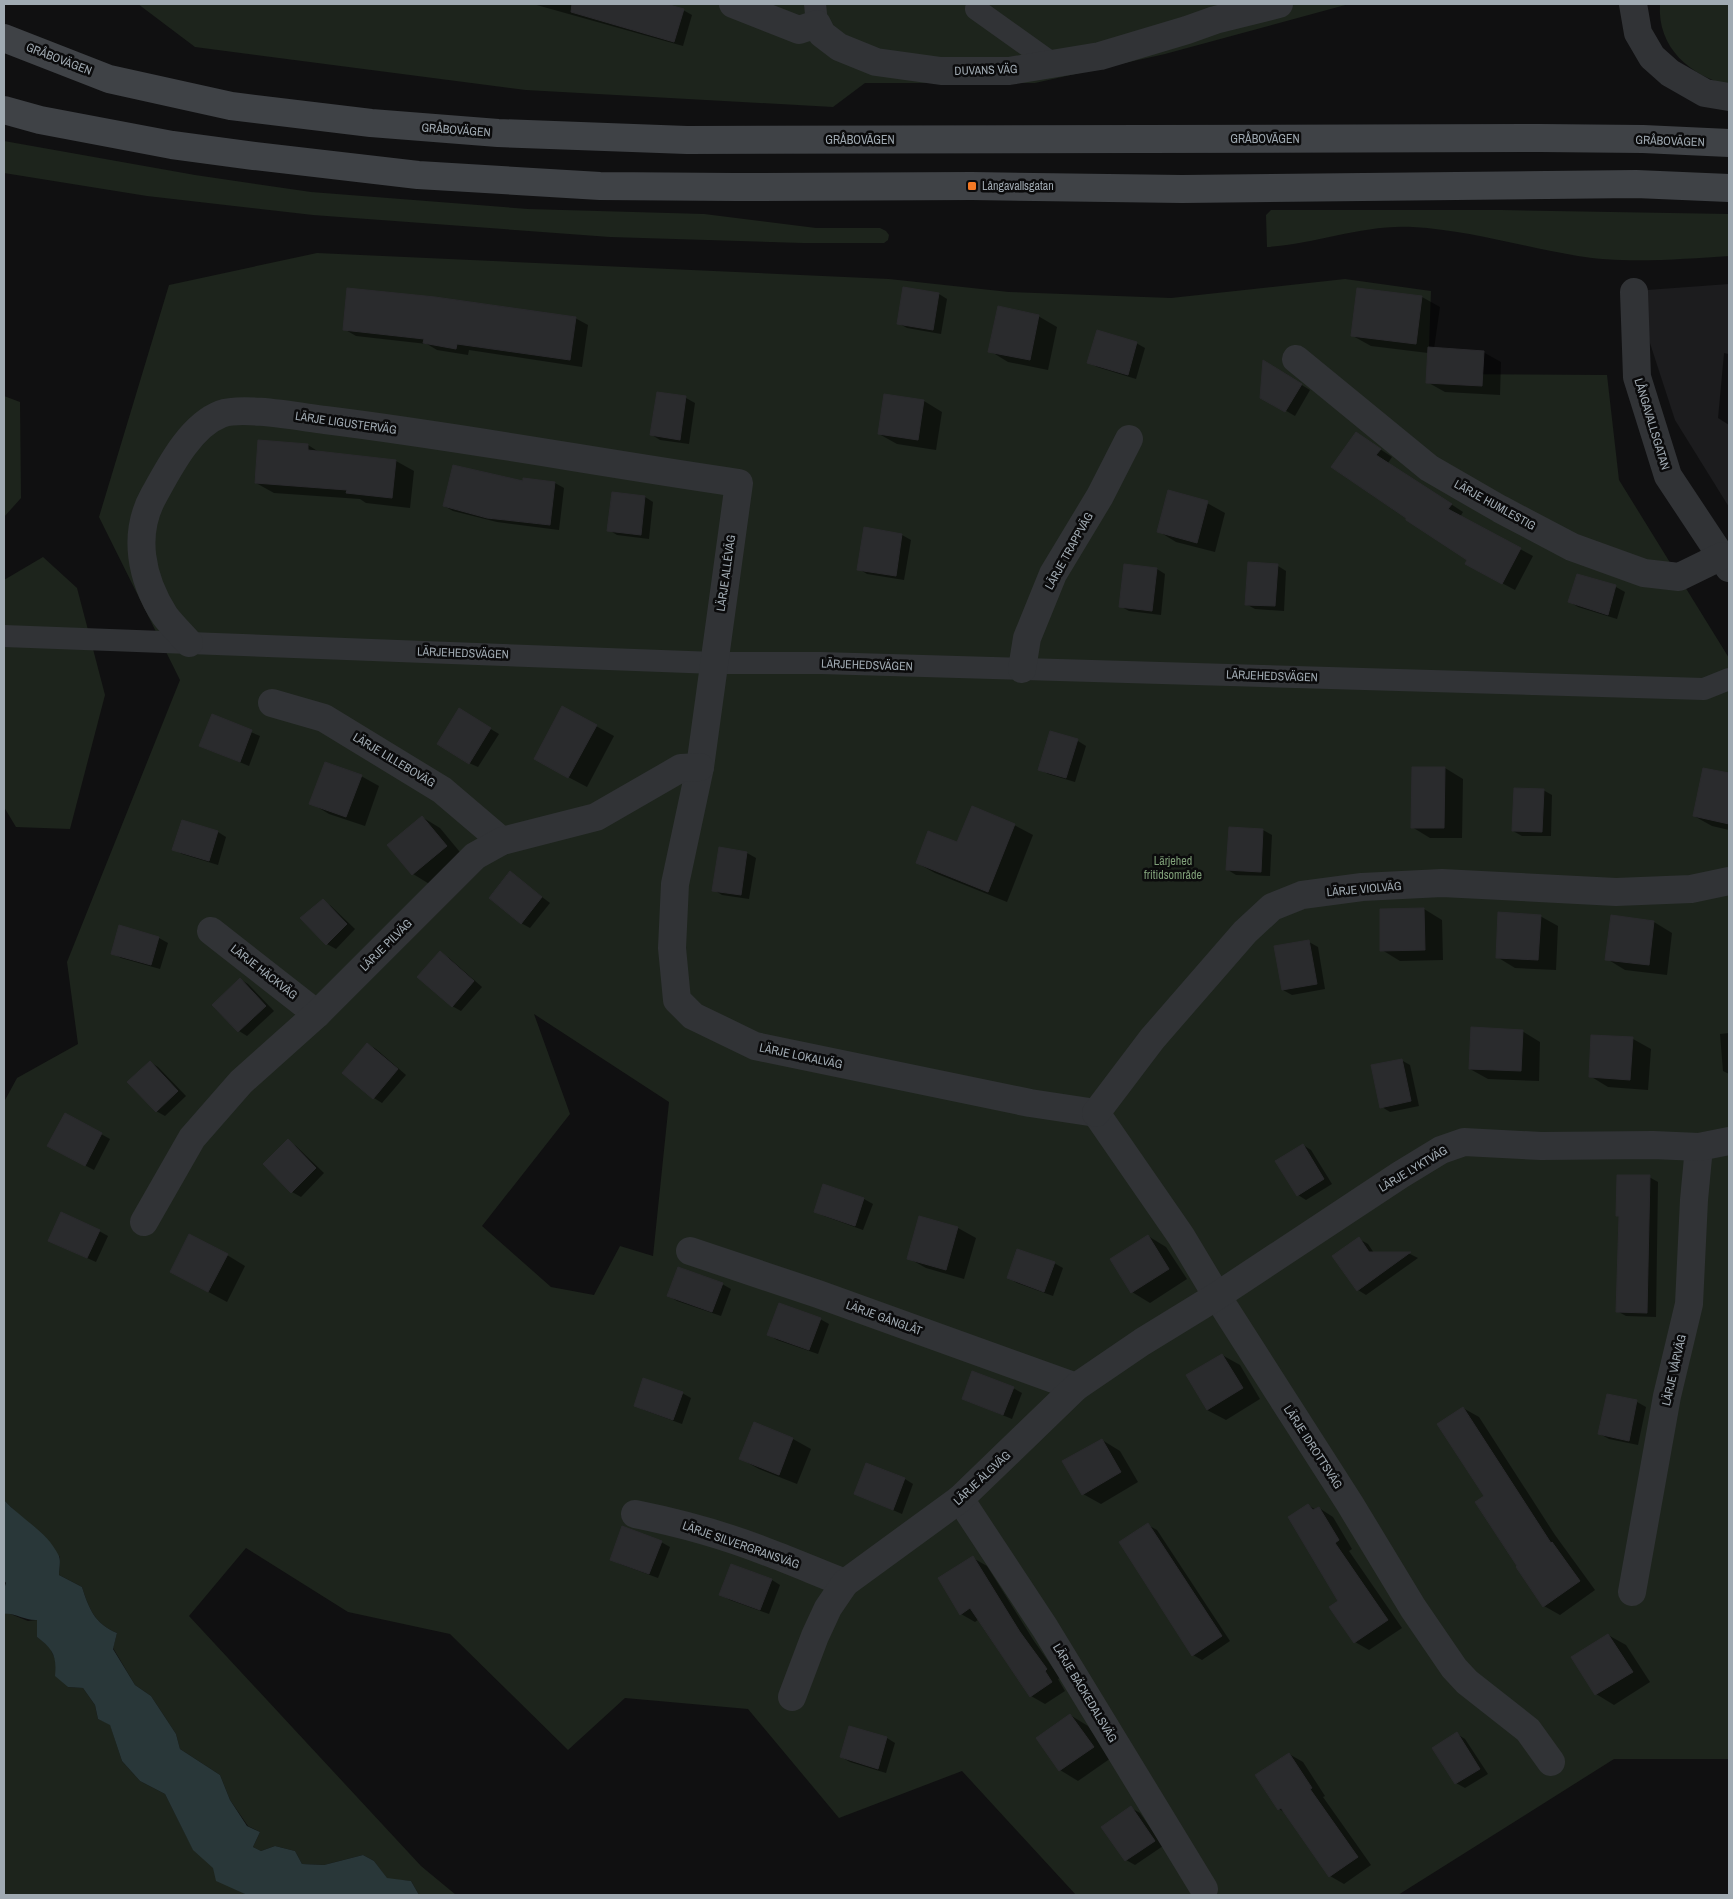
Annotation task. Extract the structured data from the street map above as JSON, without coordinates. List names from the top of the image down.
{
  "streets": {
    "main road": ["GRÅBOVÄGEN"],
    "street": [
      "DUVANS VÄG",
      "LÄRJE LIGUSTERVÄG",
      "LÅNGAVALLSGATAN",
      "LÄRJE HUMLESTIG",
      "LÄRJE TRAPPVÄG",
      "LÄRJE ALLÉVÄG",
      "LÄRJE LILLEBOVÄG",
      "LÄRJE VIOLVÄG",
      "LÄRJE PILVÄG",
      "LÄRJE HÄCKVÄG",
      "LÄRJE LOKALVÄG",
      "LÄRJE LYKTVÄG",
      "LÄRJE GÅNGLÅT",
      "LÄRJE VÅRVÄG",
      "LÄRJE IDROTTSVÄG",
      "LÄRJE ÄLGVÄG",
      "LÄRJE SILVERGRANSVÄG",
      "LÄRJE BÄCKEDALSVÄG"
    ],
    "lane": ["LÄRJEHEDSVÄGEN"]
  },
  "crossings": [
    ["LÄRJE LIGUSTERVÄG", "LÄRJE ALLÉVÄG"],
    ["LÄRJE LIGUSTERVÄG", "LÄRJEHEDSVÄGEN"],
    ["LÅNGAVALLSGATAN", "LÄRJE HUMLESTIG"],
    ["LÄRJE TRAPPVÄG", "LÄRJEHEDSVÄGEN"],
    ["LÄRJE ALLÉVÄG", "LÄRJEHEDSVÄGEN"],
    ["LÄRJE ALLÉVÄG", "LÄRJE LOKALVÄG"],
    ["LÄRJEHEDSVÄGEN", "LÄRJE LOKALVÄG"],
    ["LÄRJE LILLEBOVÄG", "LÄRJE PILVÄG"],
    ["LÄRJE VIOLVÄG", "LÄRJE LOKALVÄG"],
    ["LÄRJE VIOLVÄG", "LÄRJE IDROTTSVÄG"],
    ["LÄRJE PILVÄG", "LÄRJE HÄCKVÄG"],
    ["LÄRJE PILVÄG", "LÄRJE LOKALVÄG"],
    ["LÄRJE LOKALVÄG", "LÄRJE IDROTTSVÄG"],
    ["LÄRJE LYKTVÄG", "LÄRJE VÅRVÄG"],
    ["LÄRJE LYKTVÄG", "LÄRJE IDROTTSVÄG"],
    ["LÄRJE LYKTVÄG", "LÄRJE ÄLGVÄG"],
    ["LÄRJE GÅNGLÅT", "LÄRJE ÄLGVÄG"],
    ["LÄRJE IDROTTSVÄG", "LÄRJE ÄLGVÄG"],
    ["LÄRJE ÄLGVÄG", "LÄRJE SILVERGRANSVÄG"],
    ["LÄRJE ÄLGVÄG", "LÄRJE BÄCKEDALSVÄG"]
  ],
  "parks": ["Lärjehed fritidsområde"],
  "places": {
    "transit": ["Långavallsgatan"]
  }
}
